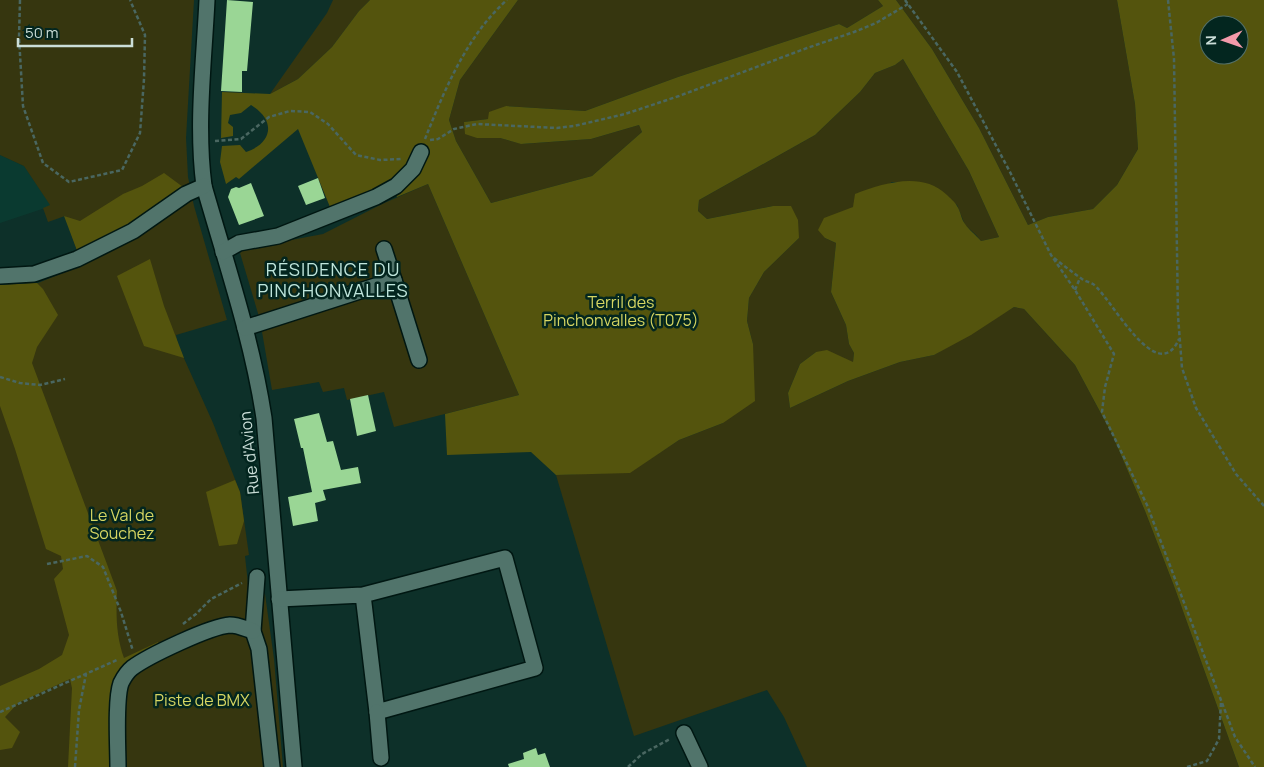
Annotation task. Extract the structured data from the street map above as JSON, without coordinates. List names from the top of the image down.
{
  "streets": {
    "street": ["Rue d'Avion"]
  },
  "districts": ["RÉSIDENCE DU PINCHONVALLES"],
  "parks": ["Terril des Pinchonvalles (T075)", "Le Val de Souchez", "Piste de BMX"],
  "scale_bar": "50 m",
  "north": "left"
}
